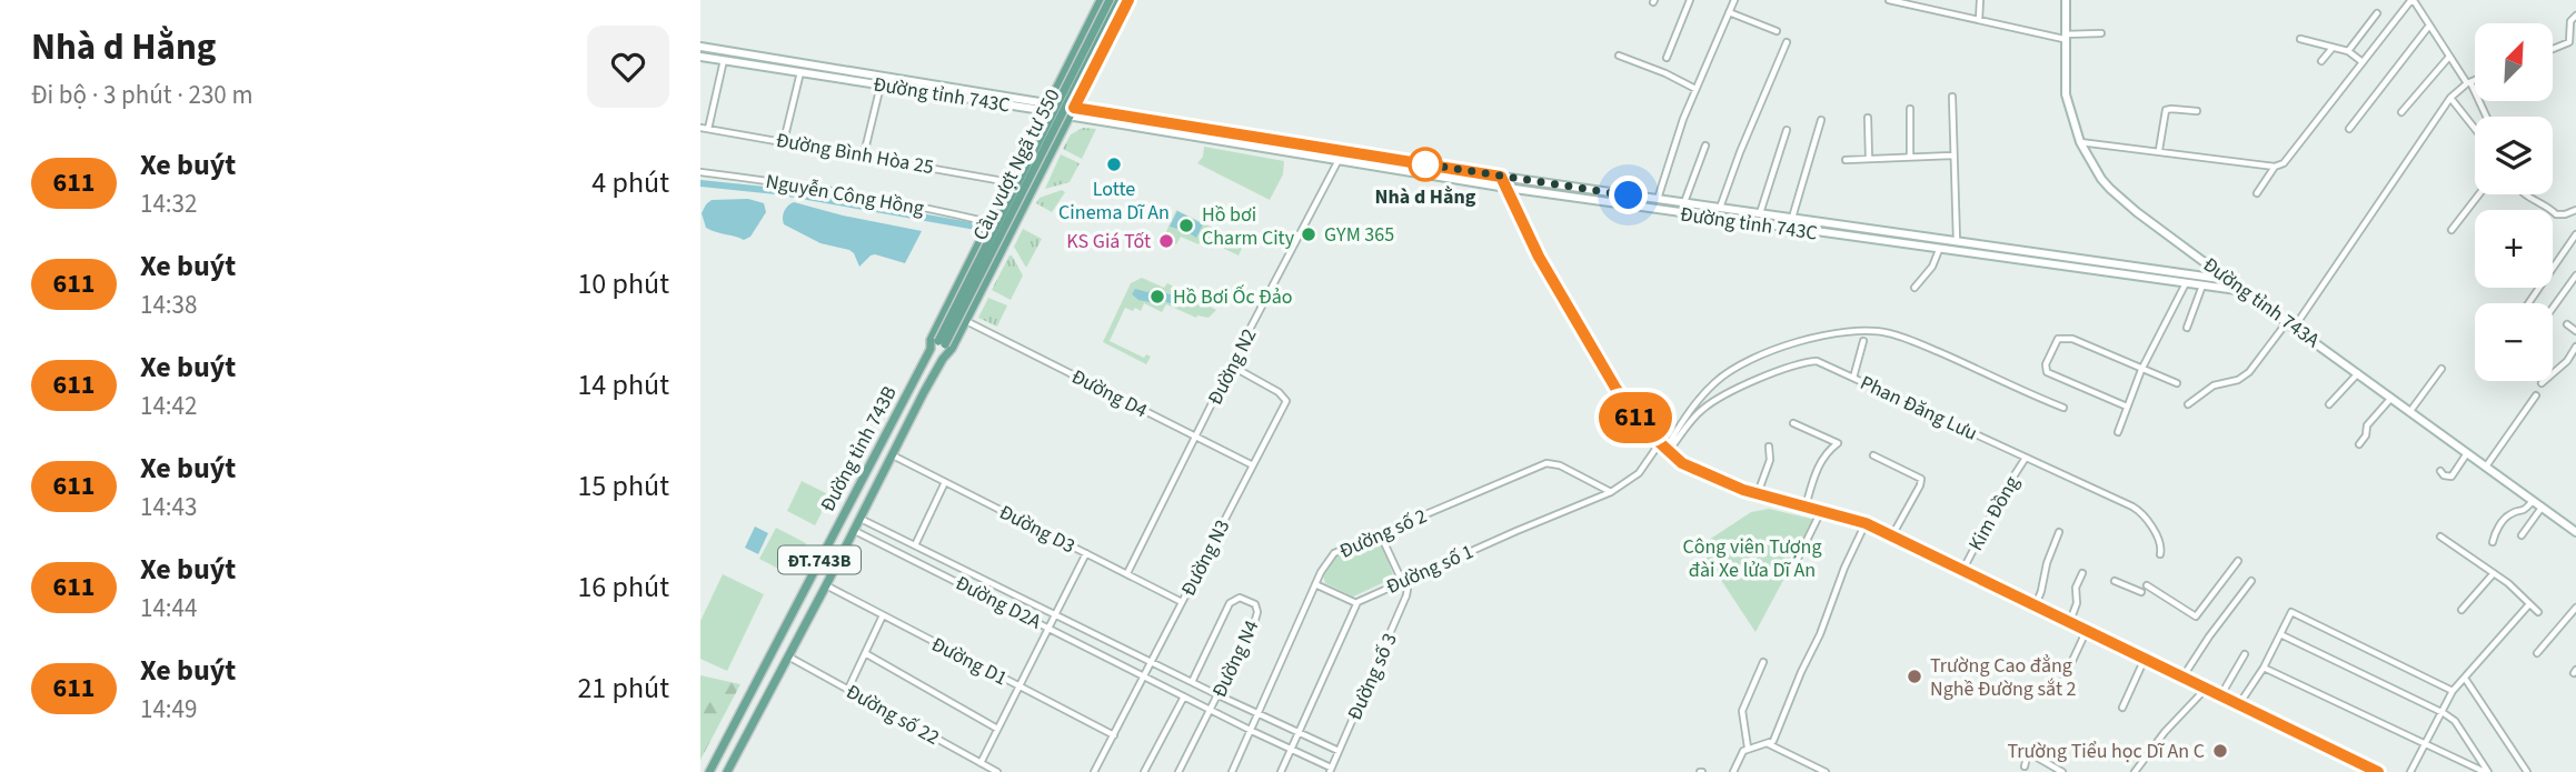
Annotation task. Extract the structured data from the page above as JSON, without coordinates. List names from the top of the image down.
{
  "streets": {
    "main road": [
      "Đường tỉnh 743C",
      "Cầu vượt Ngã tư 550",
      "Đường tỉnh 743A",
      "Đường tỉnh 743B",
      "ĐT.743B"
    ],
    "street": [
      "Đường Bình Hòa 25",
      "Nguyễn Công Hồng",
      "Đường N2",
      "Đường D4",
      "Phan Đăng Lưu",
      "Kim Đồng",
      "Đường D3",
      "Đường số 2",
      "Đường N3",
      "Đường số 1",
      "Đường D2A",
      "Đường N4",
      "Đường D1",
      "Đường số 3",
      "Đường số 22"
    ]
  },
  "crossings": [
    ["Đường tỉnh 743C", "Đường tỉnh 743A"],
    ["Đường tỉnh 743C", "Đường N2"],
    ["Đường tỉnh 743C", "Đường tỉnh 743B"],
    ["Đường Bình Hòa 25", "Đường tỉnh 743B"],
    ["Cầu vượt Ngã tư 550", "Đường tỉnh 743B"],
    ["Nguyễn Công Hồng", "Đường tỉnh 743B"],
    ["Đường N2", "Đường D4"],
    ["Đường N2", "Đường D3"],
    ["Đường N2", "Đường N3"],
    ["Đường D4", "Đường tỉnh 743B"],
    ["Đường D4", "Đường N3"],
    ["Phan Đăng Lưu", "Kim Đồng"],
    ["Phan Đăng Lưu", "Đường số 1"],
    ["Đường tỉnh 743B", "Đường D3"],
    ["Đường tỉnh 743B", "Đường D2A"],
    ["Đường tỉnh 743B", "Đường D1"],
    ["Đường tỉnh 743B", "Đường số 22"],
    ["Đường D3", "Đường N3"],
    ["Đường số 2", "Đường số 1"],
    ["Đường số 2", "Đường D2A"],
    ["Đường N3", "Đường D2A"],
    ["Đường N3", "Đường D1"],
    ["Đường số 1", "Đường số 3"],
    ["Đường D2A", "Đường N4"],
    ["Đường D2A", "Đường số 3"]
  ],
  "parks": ["Công viên Tượng đài Xe lửa Dĩ An"],
  "places": [
    "Lotte Cinema Dĩ An",
    "Nhà d Hằng",
    "Hồ bơi Charm City",
    "GYM 365",
    "KS Giá Tốt",
    "Hồ Bơi Ốc Đảo",
    "Trường Cao đẳng Nghề Đường sắt 2",
    "Trường Tiểu học Dĩ An C"
  ],
  "lines": ["bus line 611"],
  "north": "top right",
  "page": {
    "heading": ["Nhà d Hằng", "Đi bộ · 3 phút · 230 m"],
    "on_map": "611",
    "map_buttons": ["+", "−"],
    "list": [
      {
        "mark": "611",
        "name": "Xe buýt",
        "note": "14:32",
        "value": "4 phút"
      },
      {
        "mark": "611",
        "name": "Xe buýt",
        "note": "14:38",
        "value": "10 phút"
      },
      {
        "mark": "611",
        "name": "Xe buýt",
        "note": "14:42",
        "value": "14 phút"
      },
      {
        "mark": "611",
        "name": "Xe buýt",
        "note": "14:43",
        "value": "15 phút"
      },
      {
        "mark": "611",
        "name": "Xe buýt",
        "note": "14:44",
        "value": "16 phút"
      },
      {
        "mark": "611",
        "name": "Xe buýt",
        "note": "14:49",
        "value": "21 phút"
      }
    ]
  }
}
